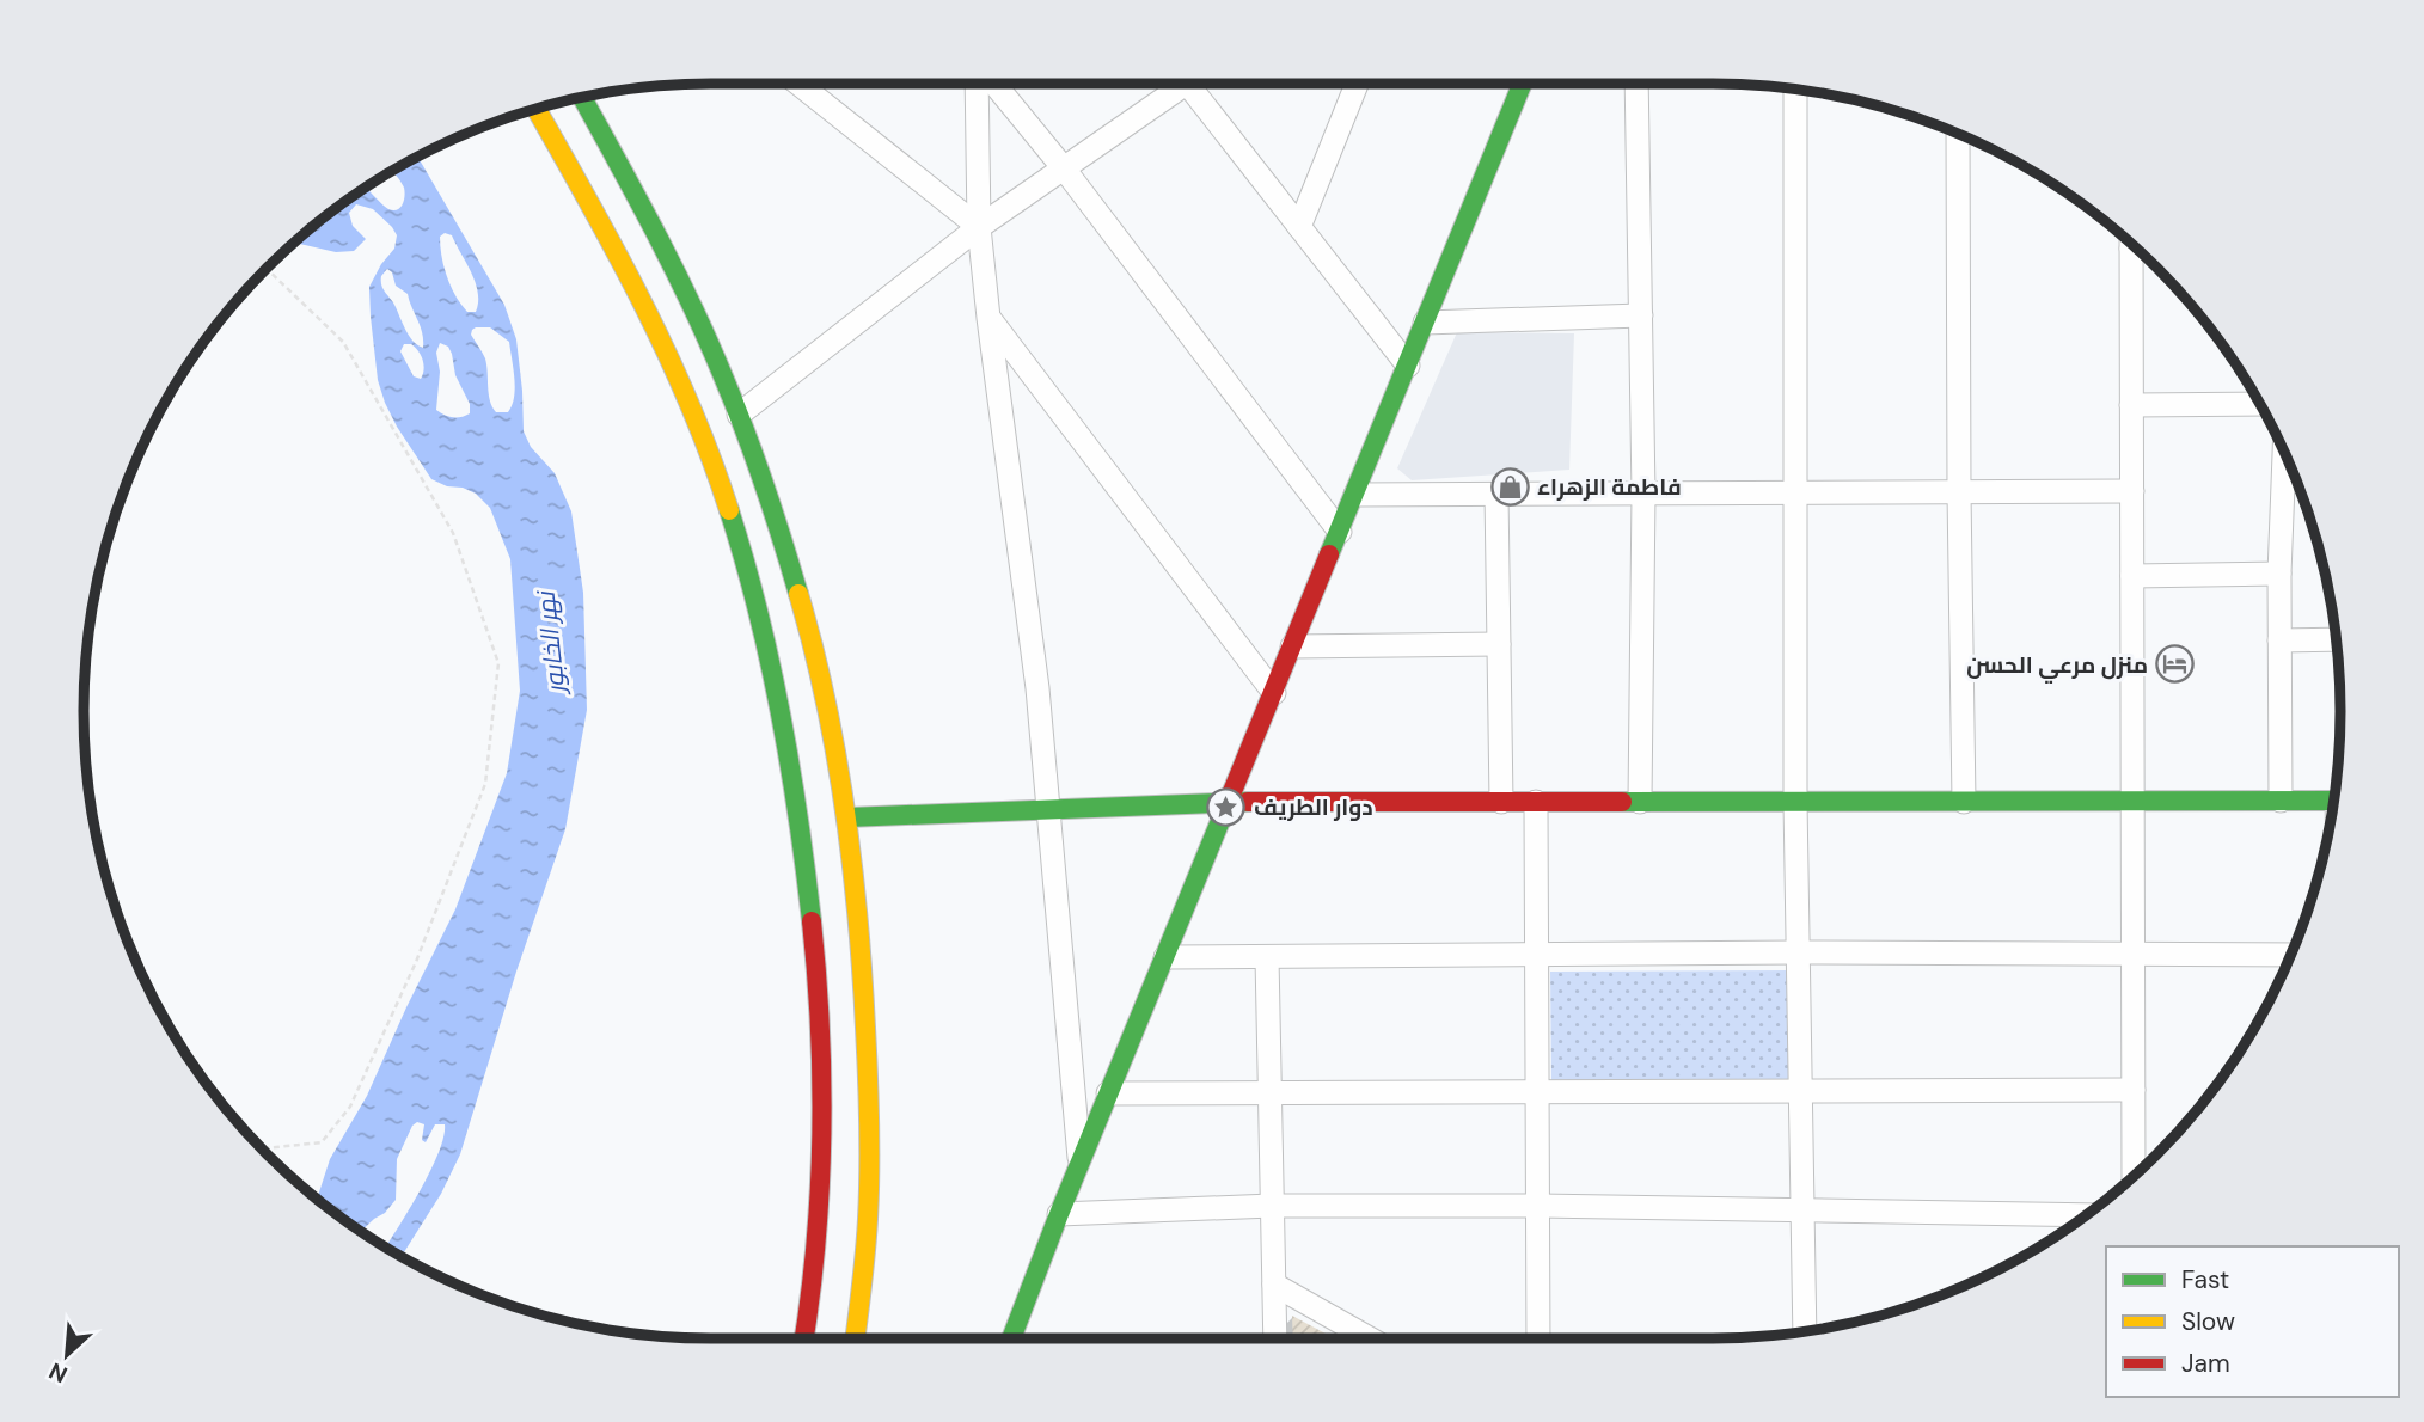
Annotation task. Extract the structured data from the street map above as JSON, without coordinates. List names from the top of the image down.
{
  "water": ["نهر الخابور"],
  "places": {
    "shop": ["فاطمة الزهراء"],
    "hotel": ["منزل مرعي الحسن"],
    "place": ["دوار الطريف"]
  },
  "legend": ["Fast", "Slow", "Jam"],
  "north": "bottom left"
}
